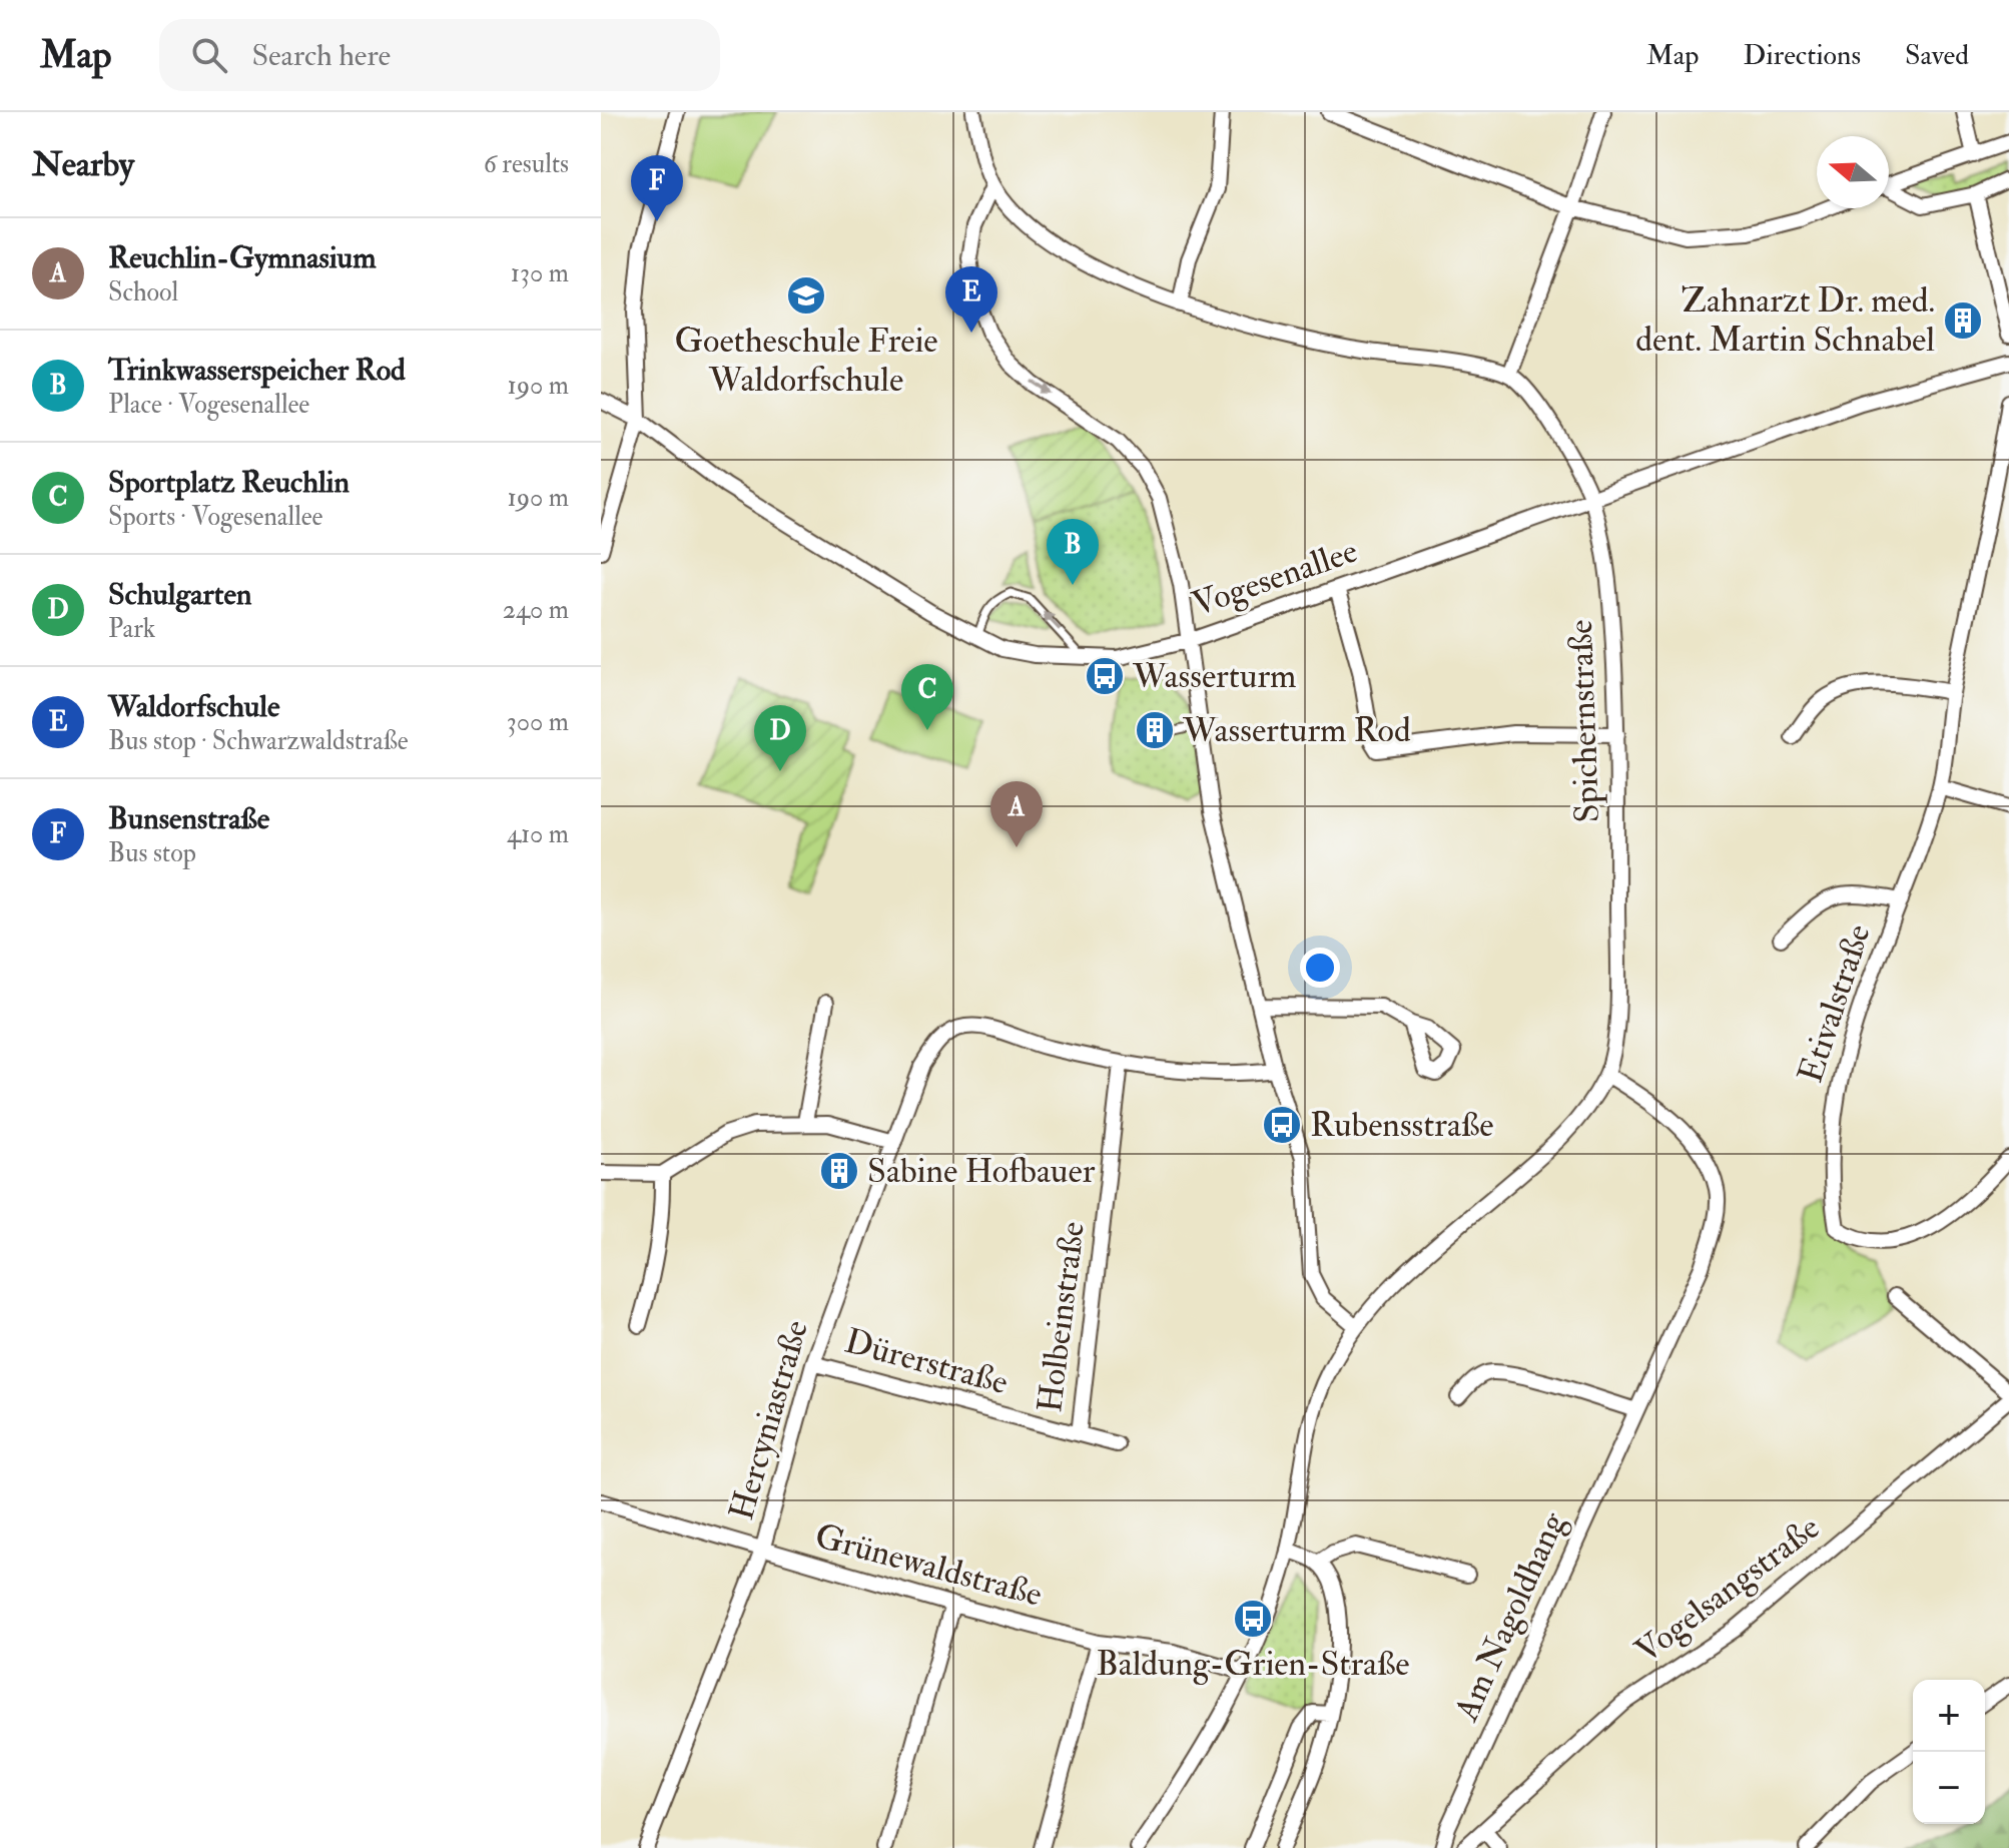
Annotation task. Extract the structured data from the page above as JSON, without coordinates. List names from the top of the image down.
{
  "streets": {
    "street": [
      "Vogesenallee",
      "Spichernstraße",
      "Etivalstraße",
      "Holbeinstraße",
      "Dürerstraße",
      "Hercyniastraße",
      "Grünewaldstraße",
      "Vogelsangstraße",
      "Am Nagoldhang"
    ]
  },
  "crossings": [
    ["Vogesenallee", "Spichernstraße"],
    ["Spichernstraße", "Am Nagoldhang"],
    ["Holbeinstraße", "Dürerstraße"],
    ["Holbeinstraße", "Hercyniastraße"],
    ["Dürerstraße", "Hercyniastraße"],
    ["Hercyniastraße", "Grünewaldstraße"]
  ],
  "places": {
    "school or university": ["Goetheschule Freie Waldorfschule"],
    "building": ["Zahnarzt Dr. med. dent. Martin Schnabel", "Wasserturm Rod", "Sabine Hofbauer"],
    "bus stop": ["Wasserturm", "Rubensstraße", "Baldung-Grien-Straße"]
  },
  "north": "left",
  "page": {
    "header": "Map",
    "search": "Search here",
    "nav": ["Map", "Directions", "Saved"],
    "heading": ["Nearby", "6 results"],
    "pins": [
      "F",
      "E",
      "B",
      "C",
      "D",
      "A"
    ],
    "list": [
      {
        "mark": "A",
        "name": "Reuchlin-Gymnasium",
        "note": "School",
        "value": "130 m"
      },
      {
        "mark": "B",
        "name": "Trinkwasserspeicher Rod",
        "note": "Place · Vogesenallee",
        "value": "190 m"
      },
      {
        "mark": "C",
        "name": "Sportplatz Reuchlin",
        "note": "Sports · Vogesenallee",
        "value": "190 m"
      },
      {
        "mark": "D",
        "name": "Schulgarten",
        "note": "Park",
        "value": "240 m"
      },
      {
        "mark": "E",
        "name": "Waldorfschule",
        "note": "Bus stop · Schwarzwaldstraße",
        "value": "300 m"
      },
      {
        "mark": "F",
        "name": "Bunsenstraße",
        "note": "Bus stop",
        "value": "410 m"
      }
    ],
    "map_buttons": ["+", "−"]
  }
}
